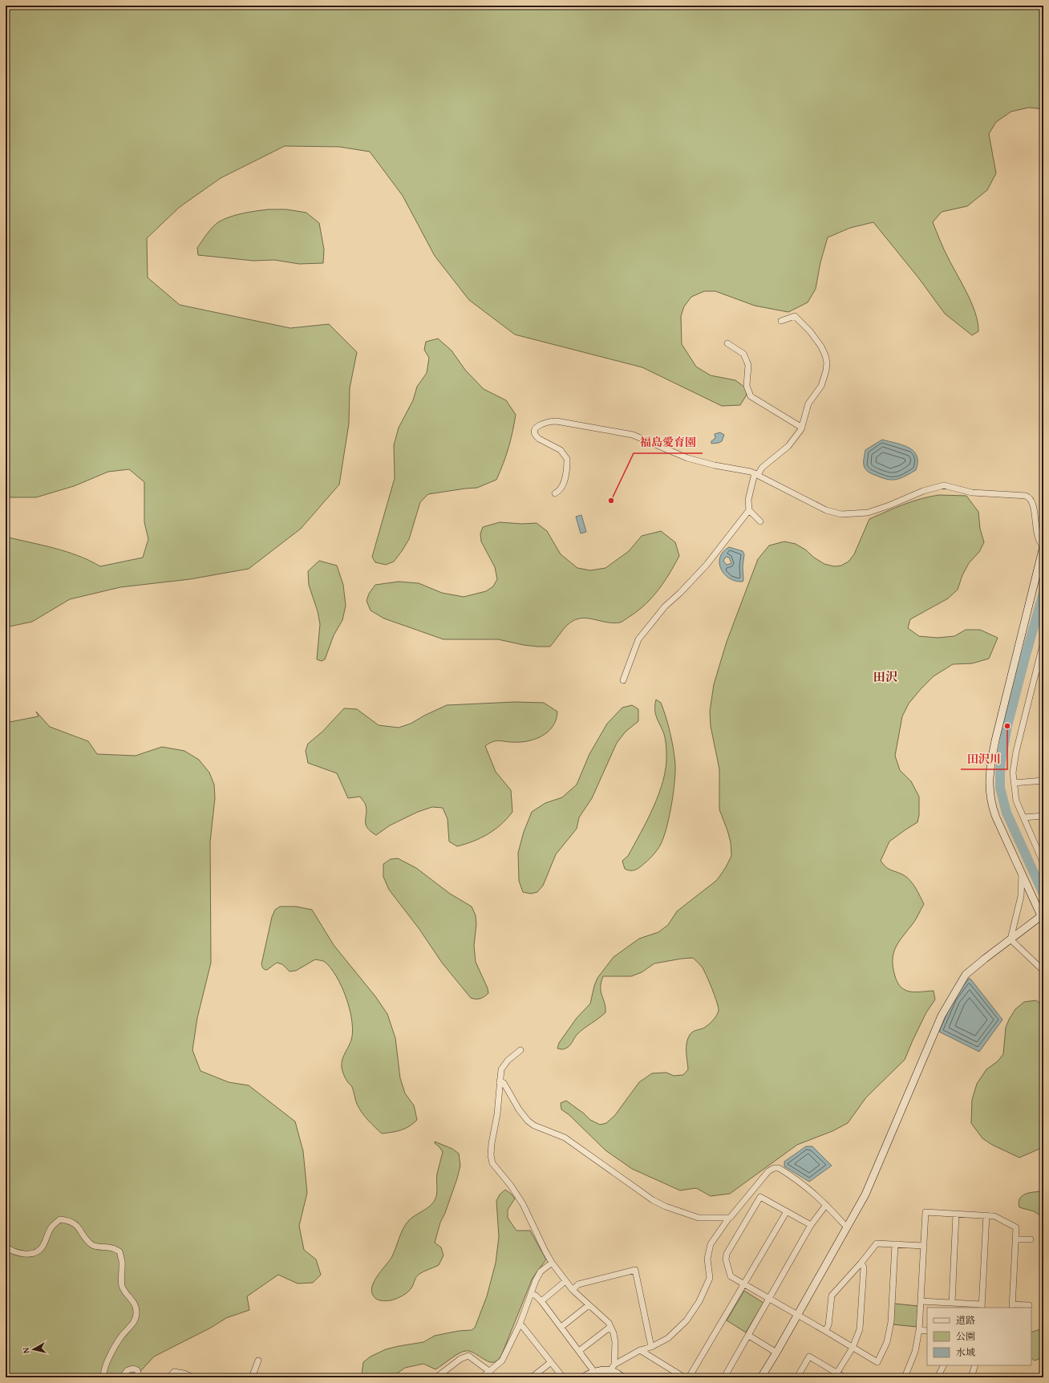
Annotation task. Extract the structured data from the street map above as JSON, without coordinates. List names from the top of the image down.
{
  "districts": ["田沢"],
  "places": ["福島愛育園", "田沢川"],
  "legend": ["道路", "公園", "水域"],
  "north": "left"
}
